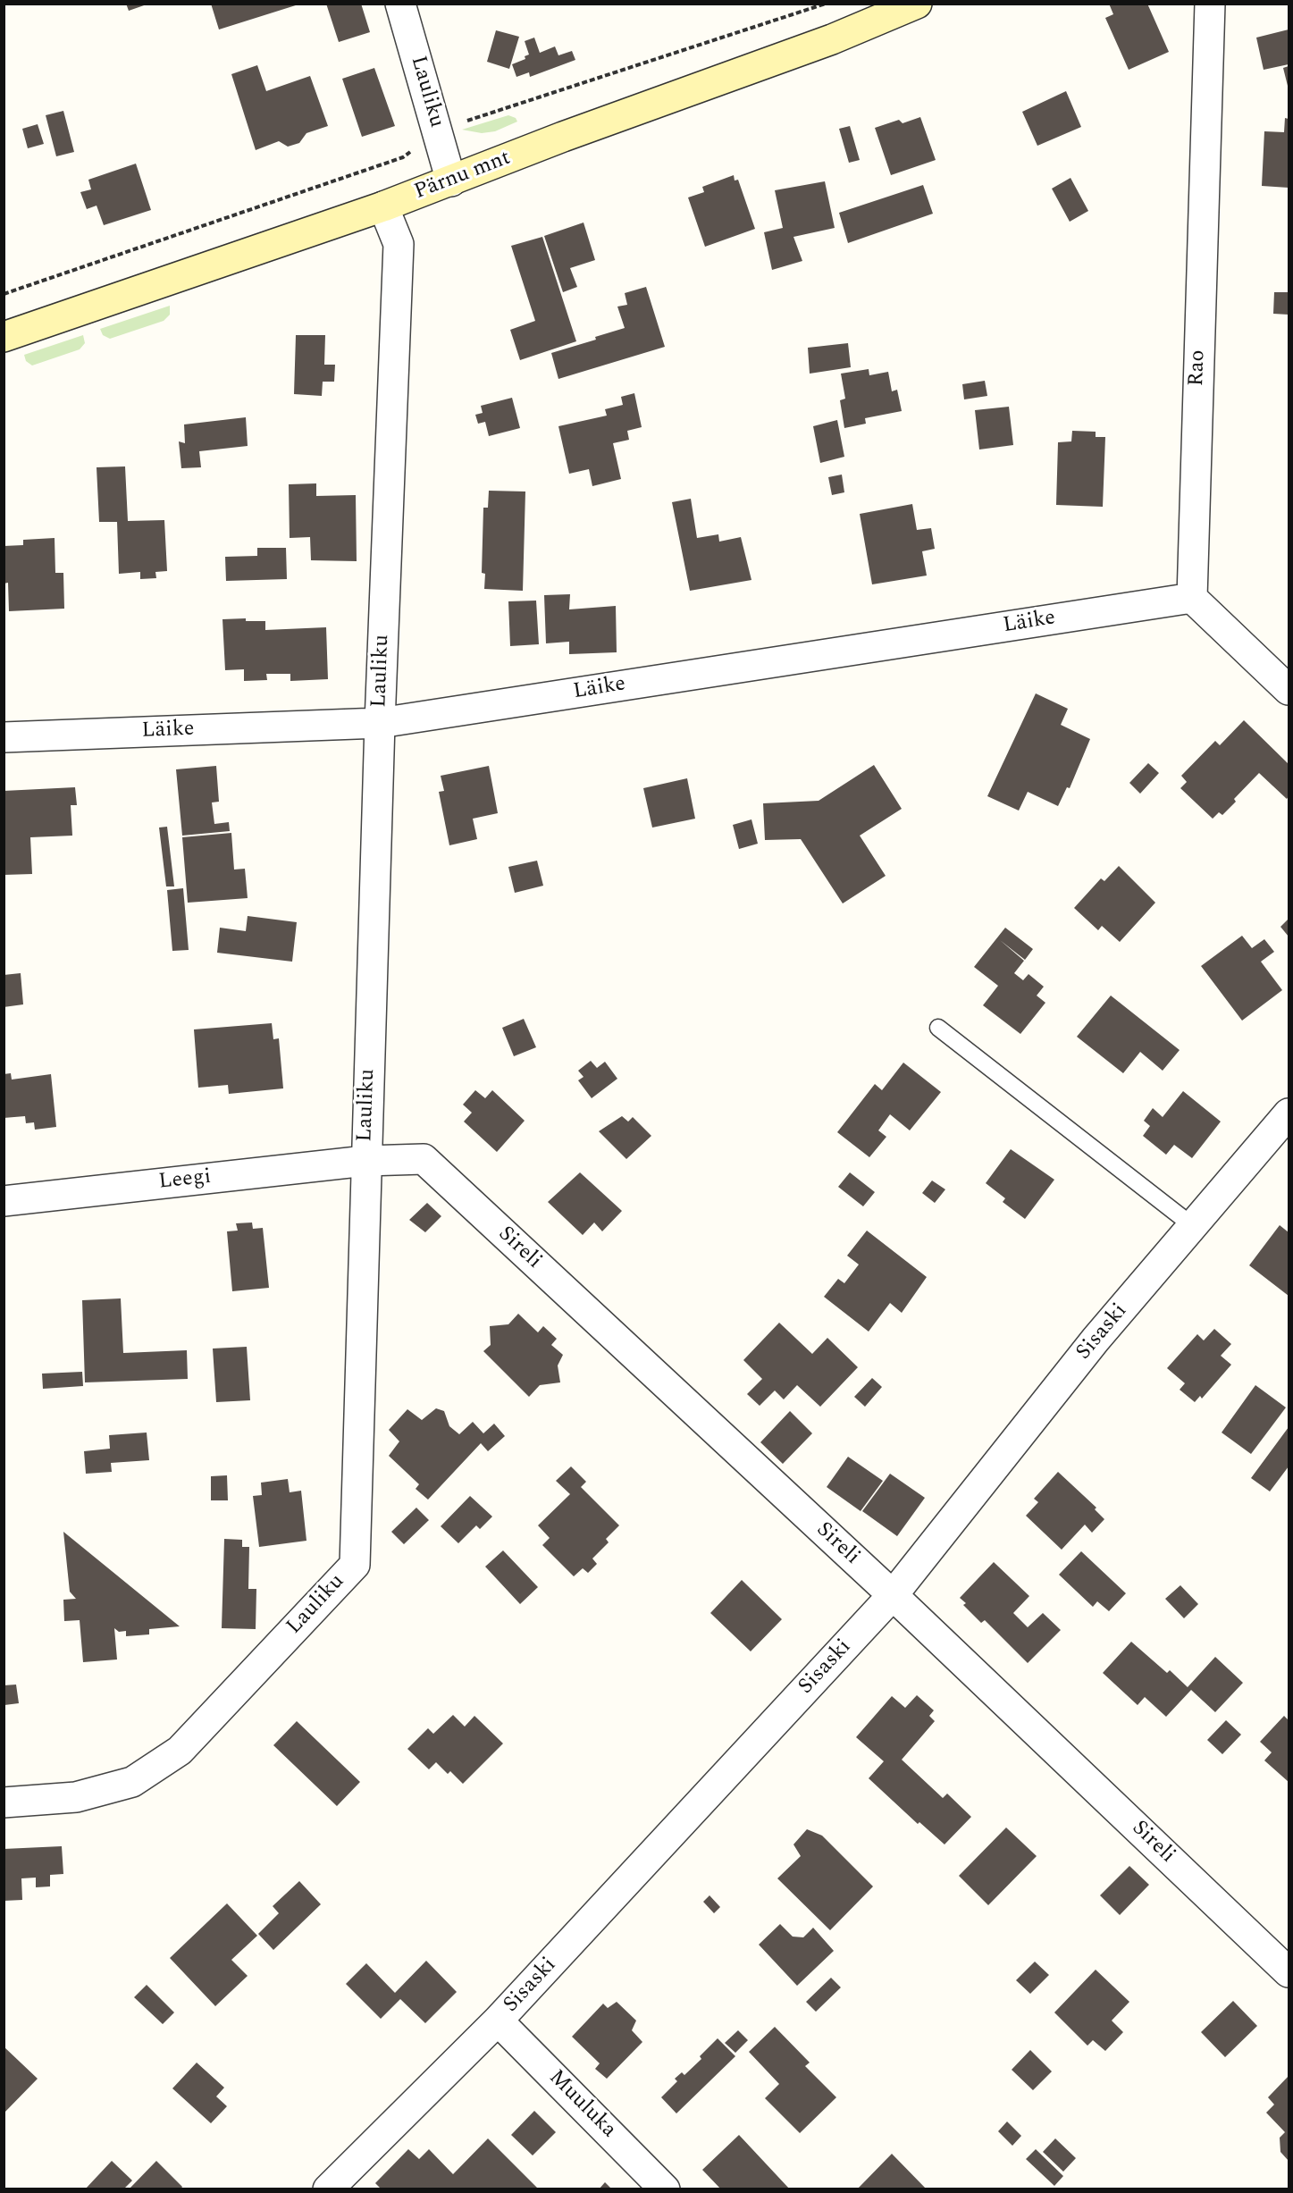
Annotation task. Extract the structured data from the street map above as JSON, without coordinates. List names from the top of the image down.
{
  "streets": {
    "main road": ["Pärnu mnt"],
    "street": [
      "Lauliku",
      "Rao",
      "Läike",
      "Leegi",
      "Sireli",
      "Sisaski",
      "Muuluka"
    ]
  },
  "crossings": [
    ["Lauliku", "Pärnu mnt"],
    ["Lauliku", "Läike"],
    ["Lauliku", "Leegi"],
    ["Lauliku", "Sireli"],
    ["Rao", "Läike"],
    ["Leegi", "Sireli"],
    ["Sireli", "Sisaski"],
    ["Sisaski", "Muuluka"]
  ]
}
